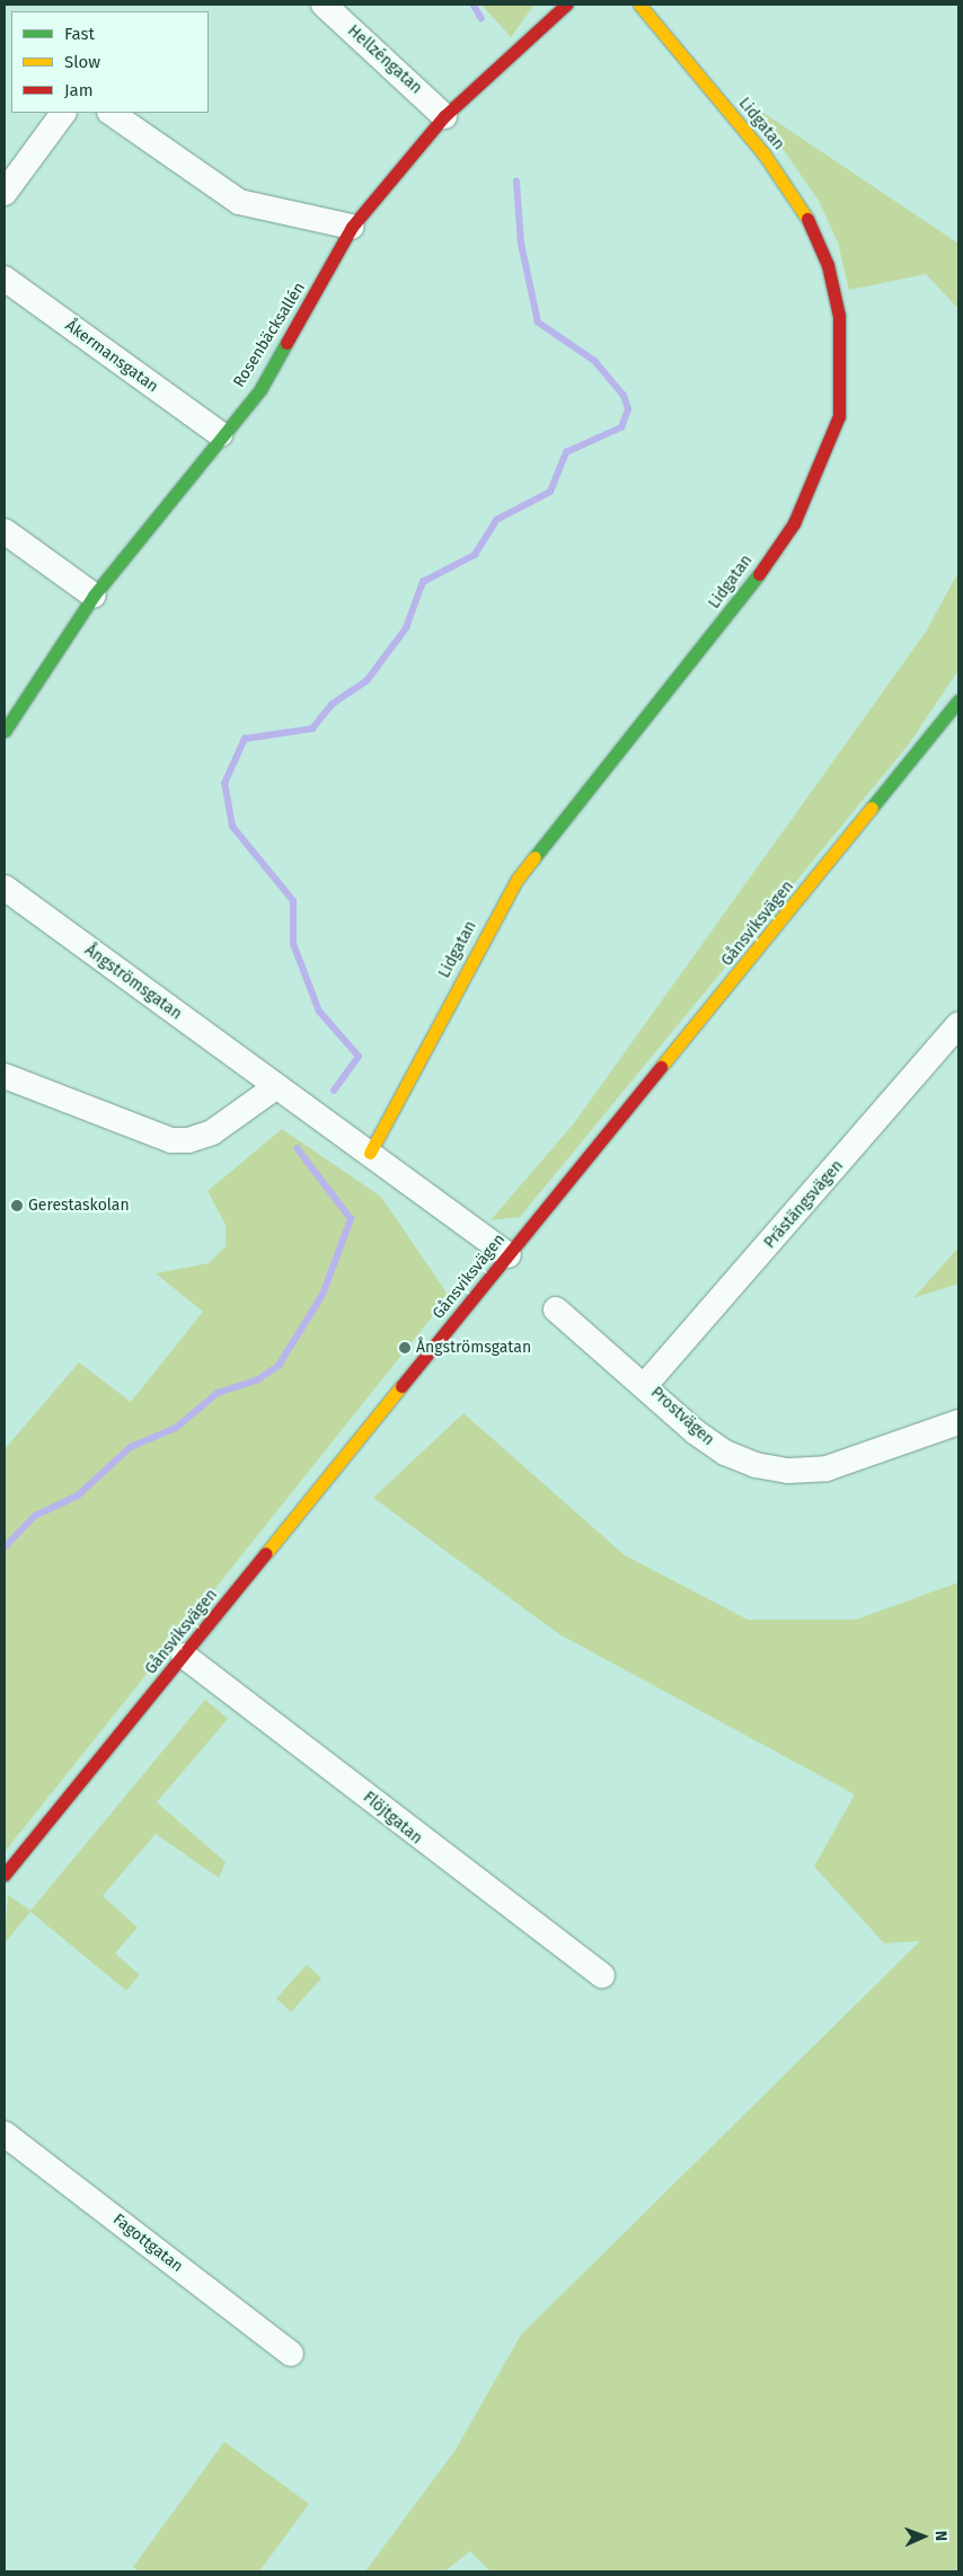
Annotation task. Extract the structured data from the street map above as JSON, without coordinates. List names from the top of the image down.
{
  "streets": {
    "street": [
      "Hellzéngatan",
      "Lidgatan",
      "Rosenbäcksallén",
      "Åkermansgatan",
      "Gånsviksvägen",
      "Ångströmsgatan",
      "Prästängsvägen",
      "Prostvägen",
      "Flöjtgatan",
      "Fagottgatan"
    ]
  },
  "crossings": [
    ["Hellzéngatan", "Rosenbäcksallén"],
    ["Lidgatan", "Ångströmsgatan"],
    ["Rosenbäcksallén", "Åkermansgatan"],
    ["Gånsviksvägen", "Ångströmsgatan"],
    ["Gånsviksvägen", "Flöjtgatan"],
    ["Prästängsvägen", "Prostvägen"]
  ],
  "places": ["Gerestaskolan", "Ångströmsgatan"],
  "legend": ["Fast", "Slow", "Jam"],
  "north": "right"
}
